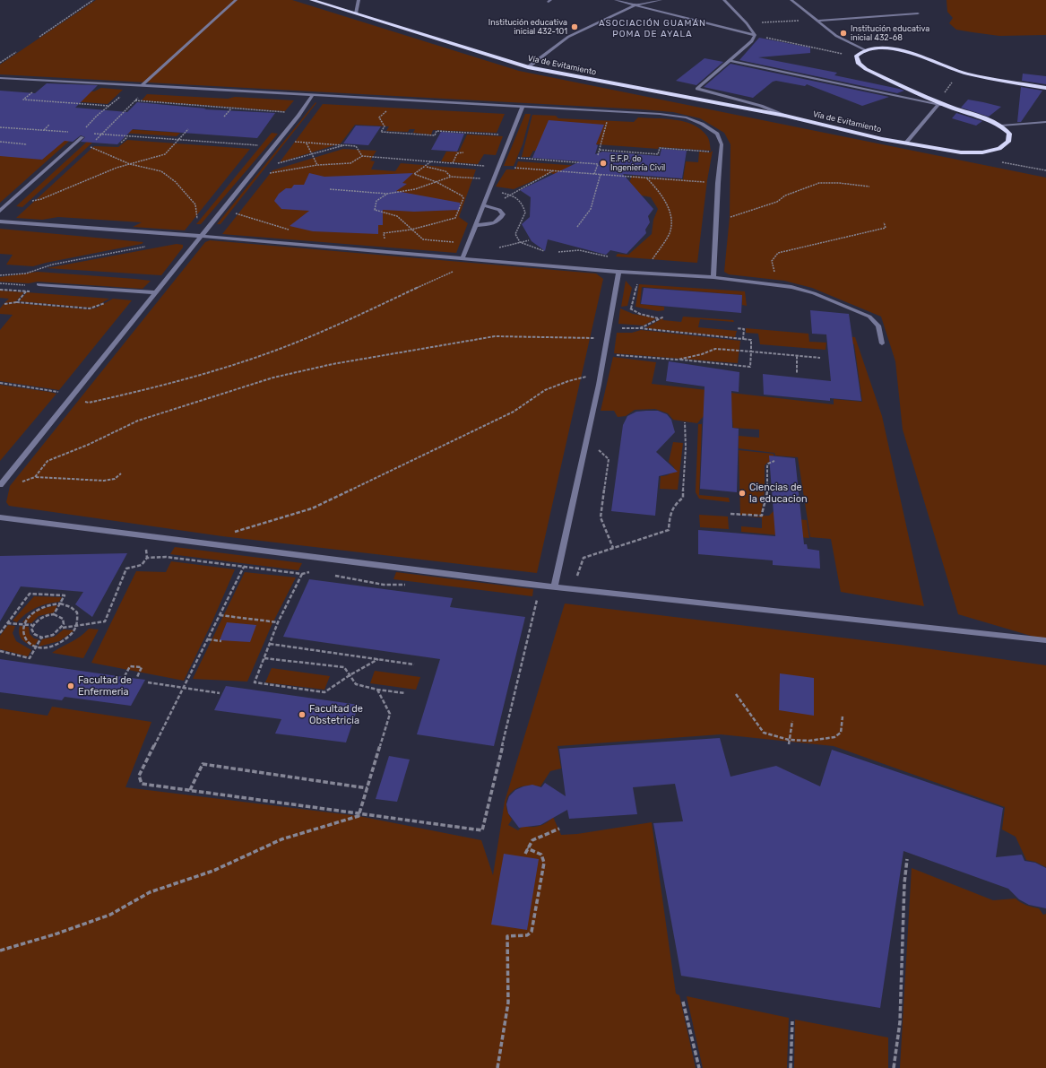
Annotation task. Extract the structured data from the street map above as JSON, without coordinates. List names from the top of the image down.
{
  "streets": {
    "highway": ["Vía de Evitamiento"]
  },
  "districts": ["ASOCIACIÓN GUAMÁN POMA DE AYALA"],
  "places": [
    "Institución educativa inicial 432-101",
    "Institución educativa inicial 432-68",
    "E.F.P. de Ingeniería Civil",
    "Ciencias de la educacion",
    "Facultad de Enfermeria",
    "Facultad de Obstetricia"
  ]
}
